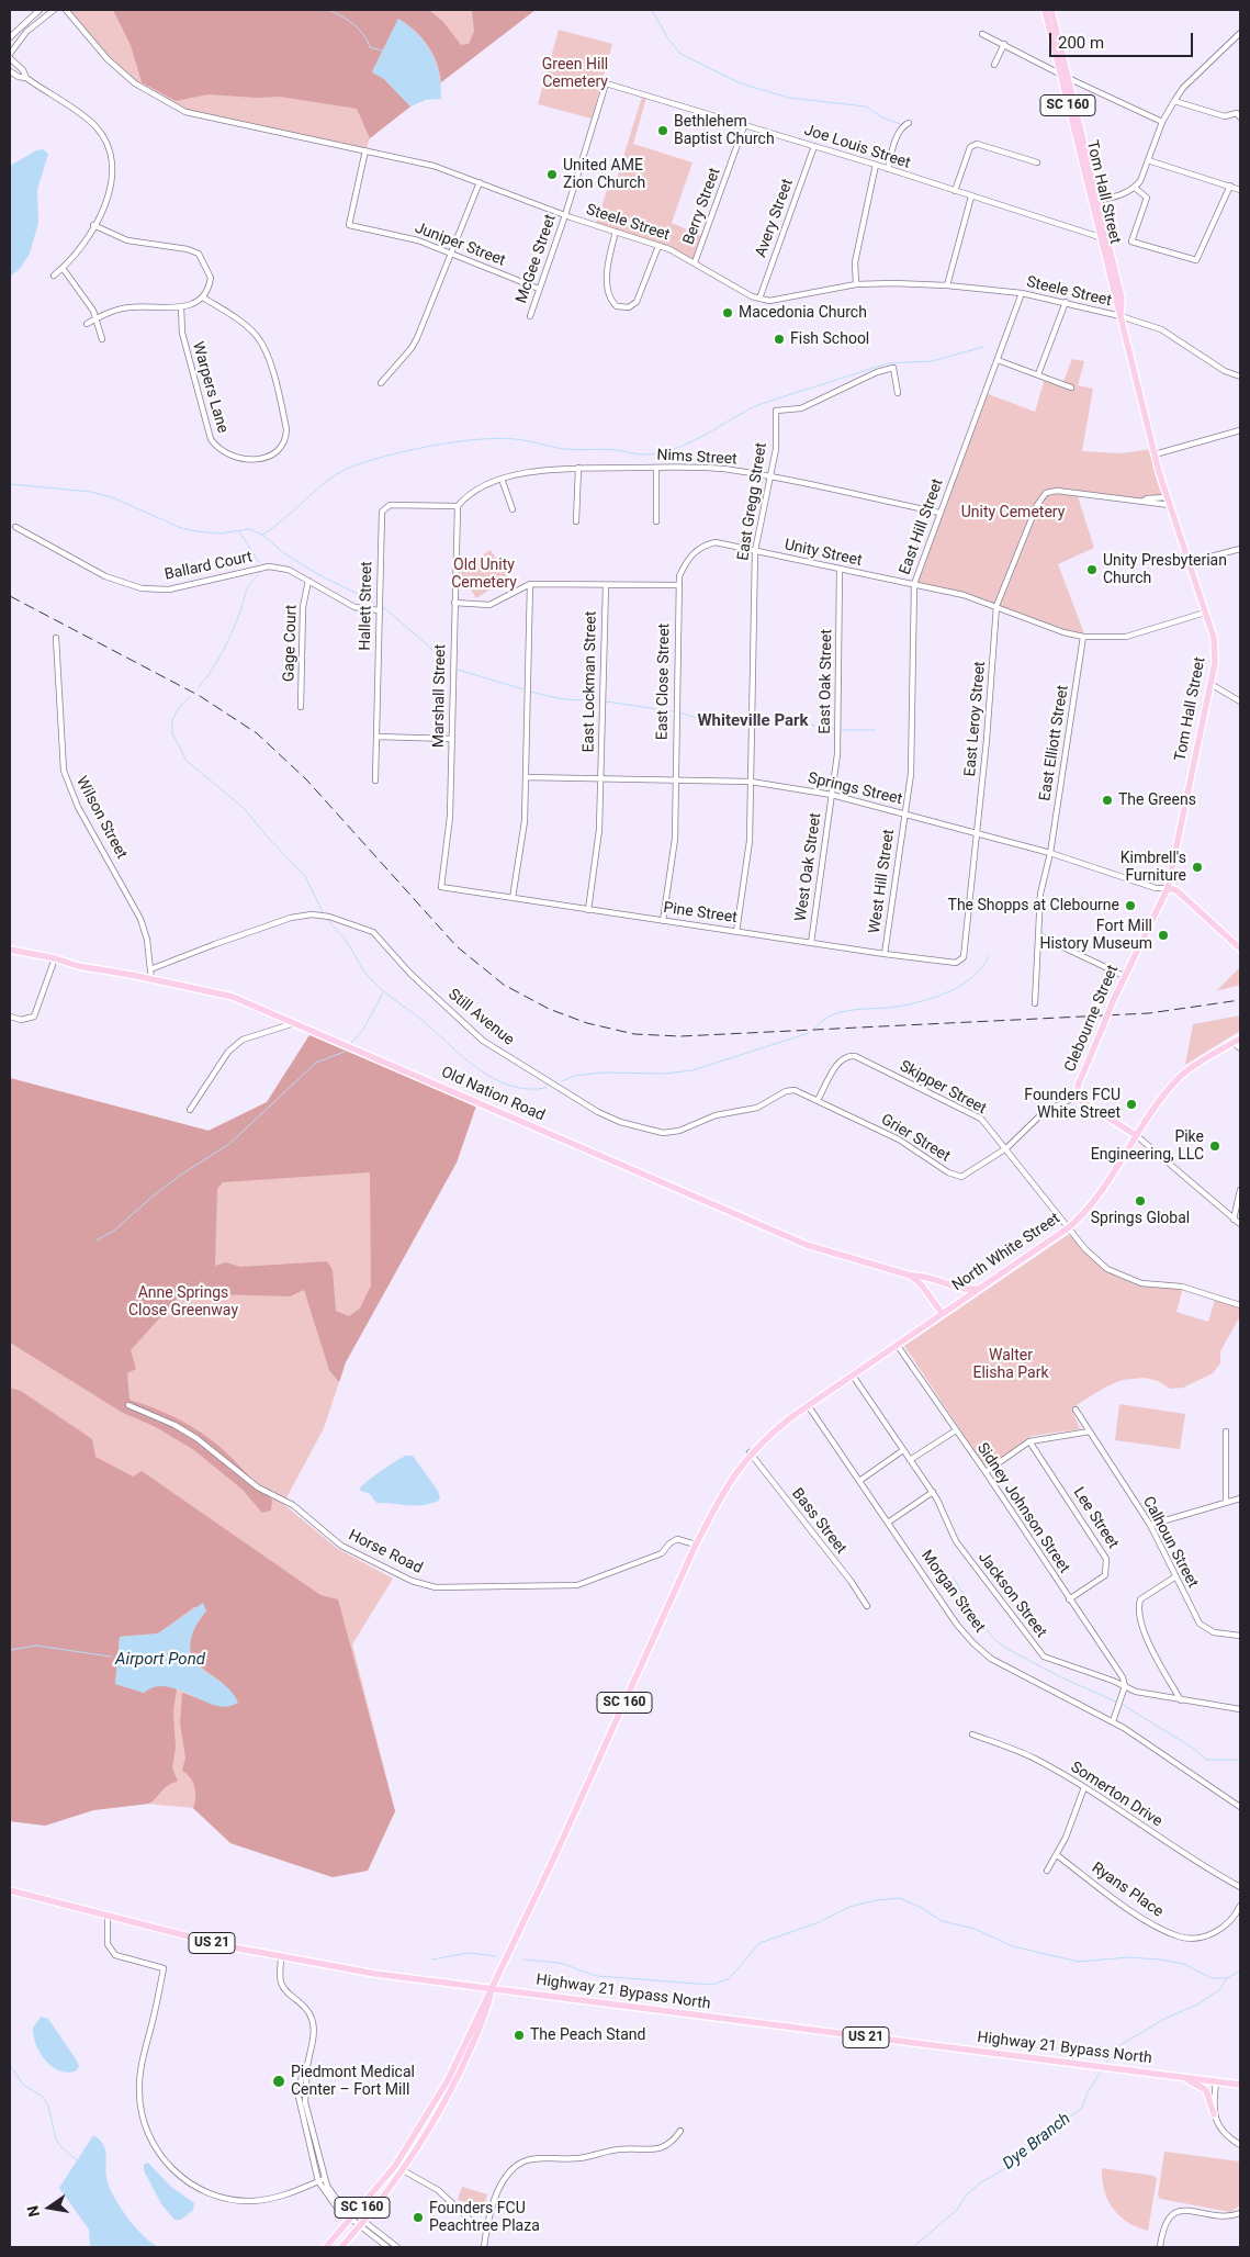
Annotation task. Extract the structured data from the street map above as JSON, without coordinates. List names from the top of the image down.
{
  "streets": {
    "main road": [
      "SC 160",
      "Tom Hall Street",
      "Clebourne Street",
      "Old Nation Road",
      "North White Street",
      "US 21",
      "Highway 21 Bypass North"
    ],
    "street": [
      "Joe Louis Street",
      "Berry Street",
      "Avery Street",
      "Steele Street",
      "Juniper Street",
      "McGee Street",
      "Warpers Lane",
      "Nims Street",
      "East Gregg Street",
      "East Hill Street",
      "Unity Street",
      "Ballard Court",
      "Hallett Street",
      "Gage Court",
      "East Lockman Street",
      "East Close Street",
      "East Oak Street",
      "Marshall Street",
      "East Leroy Street",
      "East Elliott Street",
      "Springs Street",
      "Wilson Street",
      "West Oak Street",
      "West Hill Street",
      "Pine Street",
      "Still Avenue",
      "Skipper Street",
      "Grier Street",
      "Sidney Johnson Street",
      "Lee Street",
      "Bass Street",
      "Calhoun Street",
      "Horse Road",
      "Morgan Street",
      "Jackson Street",
      "Somerton Drive",
      "Ryans Place"
    ]
  },
  "crossings": [
    ["SC 160", "North White Street"],
    ["SC 160", "Horse Road"],
    ["SC 160", "Highway 21 Bypass North"],
    ["Joe Louis Street", "Tom Hall Street"],
    ["Joe Louis Street", "Berry Street"],
    ["Joe Louis Street", "Avery Street"],
    ["Joe Louis Street", "McGee Street"],
    ["Tom Hall Street", "Steele Street"],
    ["Tom Hall Street", "Unity Street"],
    ["Tom Hall Street", "Springs Street"],
    ["Tom Hall Street", "Clebourne Street"],
    ["Berry Street", "Steele Street"],
    ["Avery Street", "Steele Street"],
    ["Steele Street", "Juniper Street"],
    ["Steele Street", "McGee Street"],
    ["Steele Street", "East Hill Street"],
    ["Juniper Street", "McGee Street"],
    ["Nims Street", "East Gregg Street"],
    ["Nims Street", "East Hill Street"],
    ["Nims Street", "Hallett Street"],
    ["Nims Street", "Marshall Street"],
    ["East Gregg Street", "Unity Street"],
    ["East Gregg Street", "Springs Street"],
    ["East Gregg Street", "Pine Street"],
    ["East Hill Street", "Unity Street"],
    ["East Hill Street", "Springs Street"],
    ["East Hill Street", "West Hill Street"],
    ["Unity Street", "East Close Street"],
    ["Unity Street", "East Oak Street"],
    ["Unity Street", "East Leroy Street"],
    ["Unity Street", "East Elliott Street"],
    ["Ballard Court", "Hallett Street"],
    ["Ballard Court", "Gage Court"],
    ["Hallett Street", "Marshall Street"],
    ["East Lockman Street", "Springs Street"],
    ["East Lockman Street", "Pine Street"],
    ["East Close Street", "Springs Street"],
    ["East Close Street", "Pine Street"],
    ["East Oak Street", "Springs Street"],
    ["East Oak Street", "West Oak Street"],
    ["Marshall Street", "Pine Street"],
    ["East Leroy Street", "Springs Street"],
    ["East Leroy Street", "Pine Street"],
    ["East Elliott Street", "Springs Street"],
    ["Springs Street", "West Oak Street"],
    ["Springs Street", "West Hill Street"],
    ["Springs Street", "Clebourne Street"],
    ["Wilson Street", "Still Avenue"],
    ["West Oak Street", "Pine Street"],
    ["West Hill Street", "Pine Street"],
    ["Still Avenue", "Skipper Street"],
    ["Still Avenue", "Grier Street"],
    ["Clebourne Street", "Grier Street"],
    ["Clebourne Street", "North White Street"],
    ["Skipper Street", "Grier Street"],
    ["Skipper Street", "North White Street"],
    ["Old Nation Road", "North White Street"],
    ["North White Street", "Sidney Johnson Street"],
    ["North White Street", "Bass Street"],
    ["North White Street", "Morgan Street"],
    ["North White Street", "Jackson Street"],
    ["Sidney Johnson Street", "Lee Street"],
    ["Sidney Johnson Street", "Jackson Street"]
  ],
  "districts": ["Whiteville Park"],
  "water": ["Airport Pond", "Dye Branch"],
  "parks": [
    "Green Hill Cemetery",
    "Unity Cemetery",
    "Old Unity Cemetery",
    "Anne Springs Close Greenway",
    "Walter Elisha Park"
  ],
  "places": [
    "Bethlehem Baptist Church",
    "United AME Zion Church",
    "Macedonia Church",
    "Fish School",
    "Unity Presbyterian Church",
    "The Greens",
    "Kimbrell's Furniture",
    "The Shopps at Clebourne",
    "Fort Mill History Museum",
    "Founders FCU White Street",
    "Pike Engineering, LLC",
    "Springs Global",
    "The Peach Stand",
    "Piedmont Medical Center – Fort Mill",
    "Founders FCU Peachtree Plaza"
  ],
  "scale_bar": "200 m",
  "north": "left"
}
